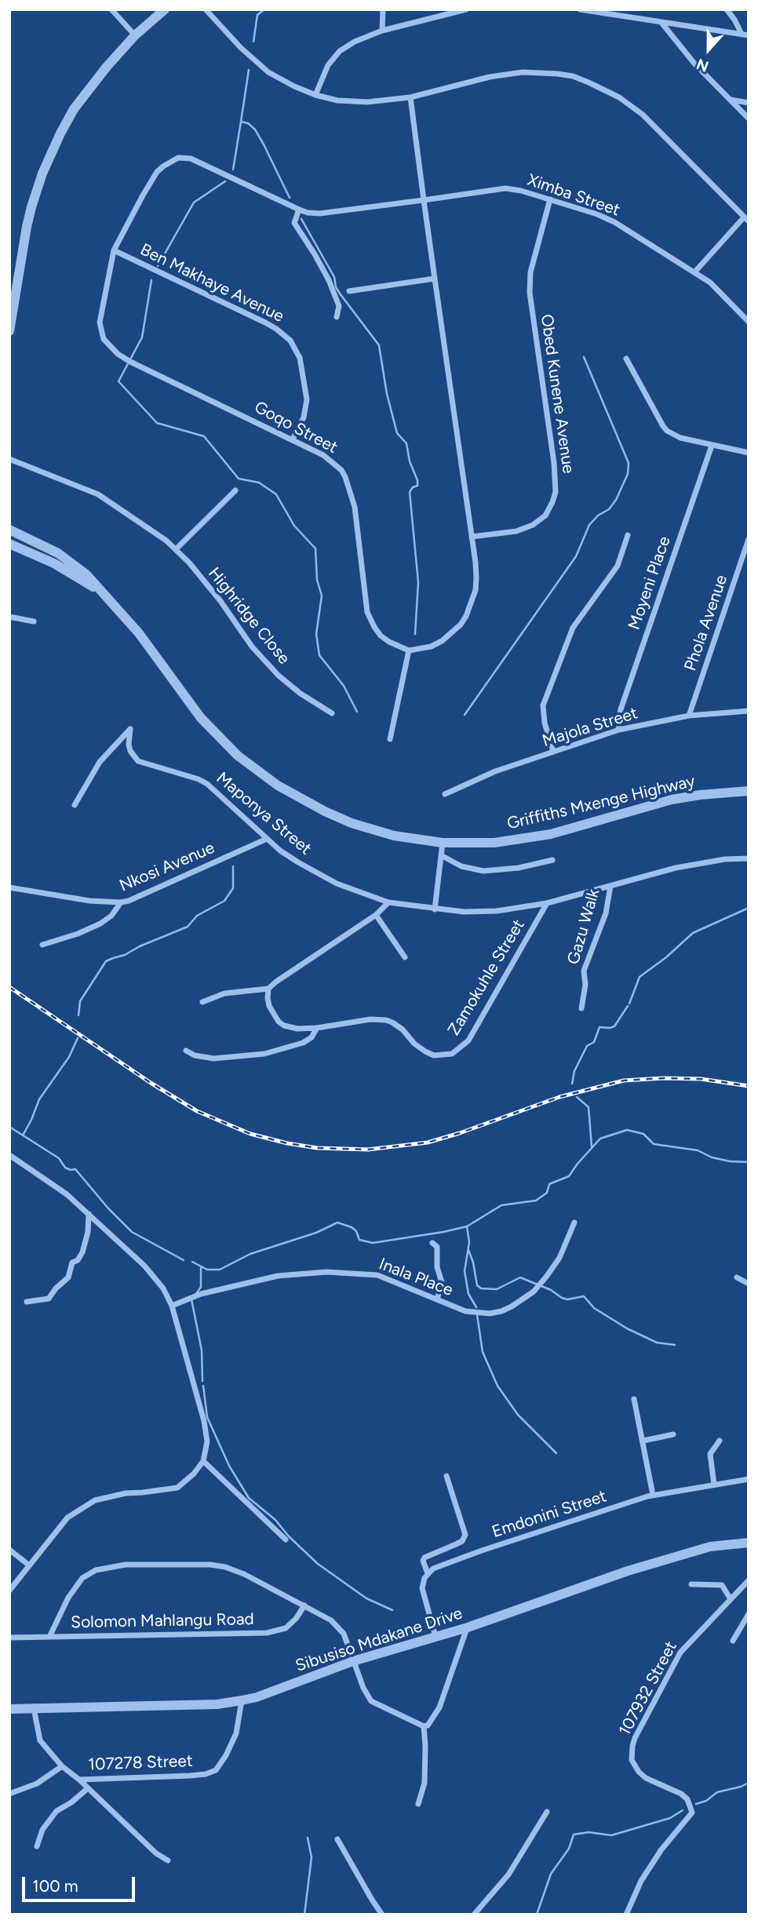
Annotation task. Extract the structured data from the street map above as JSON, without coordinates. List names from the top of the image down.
{
  "streets": {
    "street": [
      "Ximba Street",
      "Ben Makhaye Avenue",
      "Obed Kunene Avenue",
      "Goqo Street",
      "Moyeni Place",
      "Highridge Close",
      "Phola Avenue",
      "Majola Street",
      "Griffiths Mxenge Highway",
      "Maponya Street",
      "Nkosi Avenue",
      "Gazu Walk",
      "Zamokuhle Street",
      "Inala Place",
      "Emdonini Street",
      "Solomon Mahlangu Road",
      "Sibusiso Mdakane Drive",
      "107932 Street",
      "107278 Street"
    ]
  },
  "crossings": [
    ["Ximba Street", "Obed Kunene Avenue"],
    ["Ximba Street", "Goqo Street"],
    ["Ben Makhaye Avenue", "Goqo Street"],
    ["Moyeni Place", "Majola Street"],
    ["Phola Avenue", "Majola Street"],
    ["Maponya Street", "Nkosi Avenue"],
    ["Maponya Street", "Gazu Walk"],
    ["Maponya Street", "Zamokuhle Street"],
    ["Sibusiso Mdakane Drive", "107278 Street"]
  ],
  "scale_bar": "100 m",
  "north": "bottom"
}
